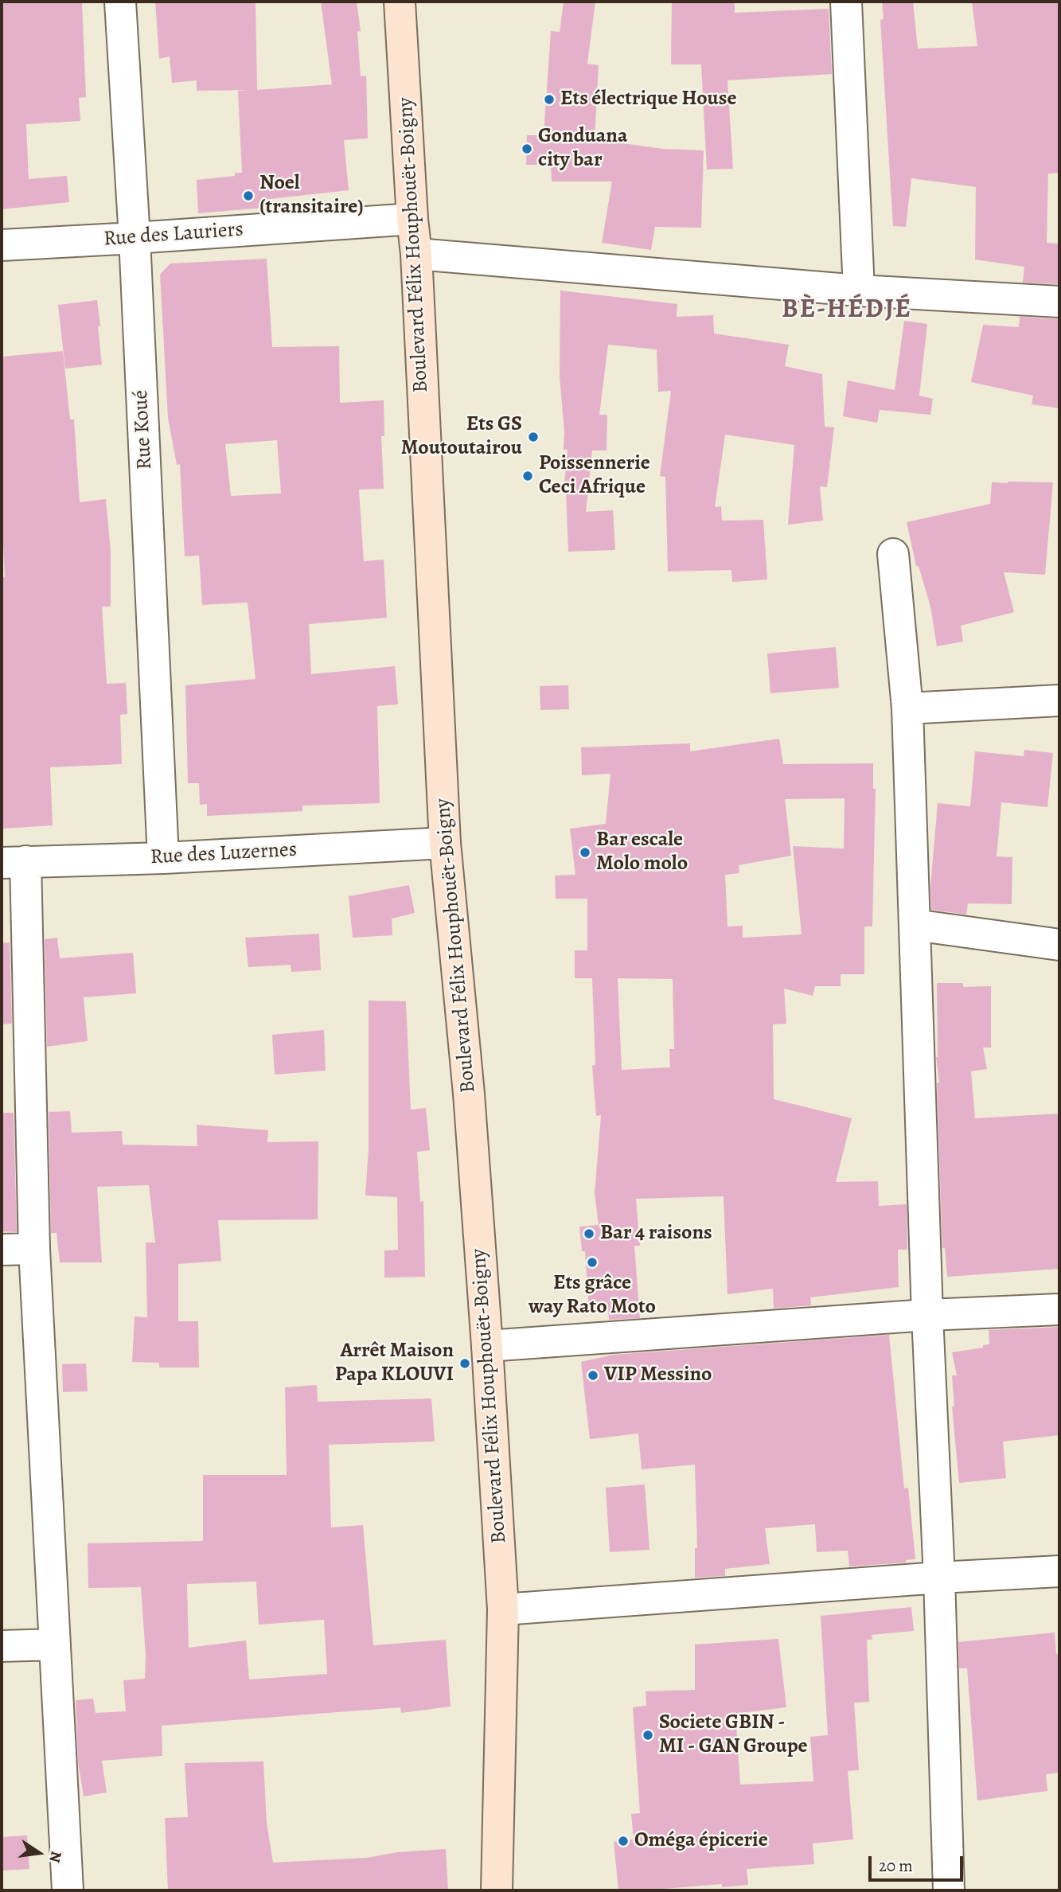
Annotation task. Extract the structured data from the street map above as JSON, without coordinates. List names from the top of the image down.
{
  "streets": {
    "street": [
      "Rue des Lauriers",
      "Boulevard Félix Houphouët-Boigny",
      "Rue Koué",
      "Rue des Luzernes"
    ]
  },
  "crossings": [
    ["Rue des Lauriers", "Boulevard Félix Houphouët-Boigny"],
    ["Rue des Lauriers", "Rue Koué"],
    ["Boulevard Félix Houphouët-Boigny", "Rue des Luzernes"],
    ["Rue Koué", "Rue des Luzernes"]
  ],
  "districts": ["BÈ-HÉDJÉ"],
  "places": [
    "Ets électrique House",
    "Gonduana city bar",
    "Noel (transitaire)",
    "Ets GS Moutoutairou",
    "Poissennerie Ceci Afrique",
    "Bar escale Molo molo",
    "Bar 4 raisons",
    "Ets grâce way Rato Moto",
    "Arrêt Maison Papa KLOUVI",
    "VIP Messino",
    "Societe GBIN - MI - GAN Groupe",
    "Oméga épicerie"
  ],
  "scale_bar": "20 m",
  "north": "right"
}
